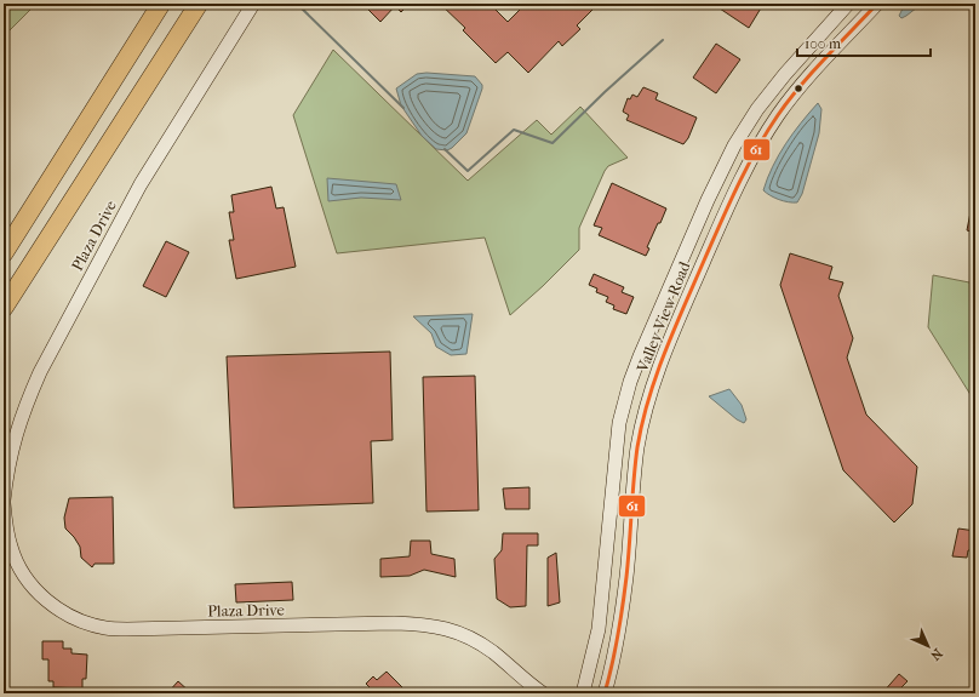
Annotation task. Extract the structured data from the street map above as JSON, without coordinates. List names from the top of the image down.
{
  "streets": {
    "main road": ["Plaza Drive", "Valley View Road"]
  },
  "lines": ["transit line 61"],
  "scale_bar": "100 m",
  "north": "bottom right"
}
